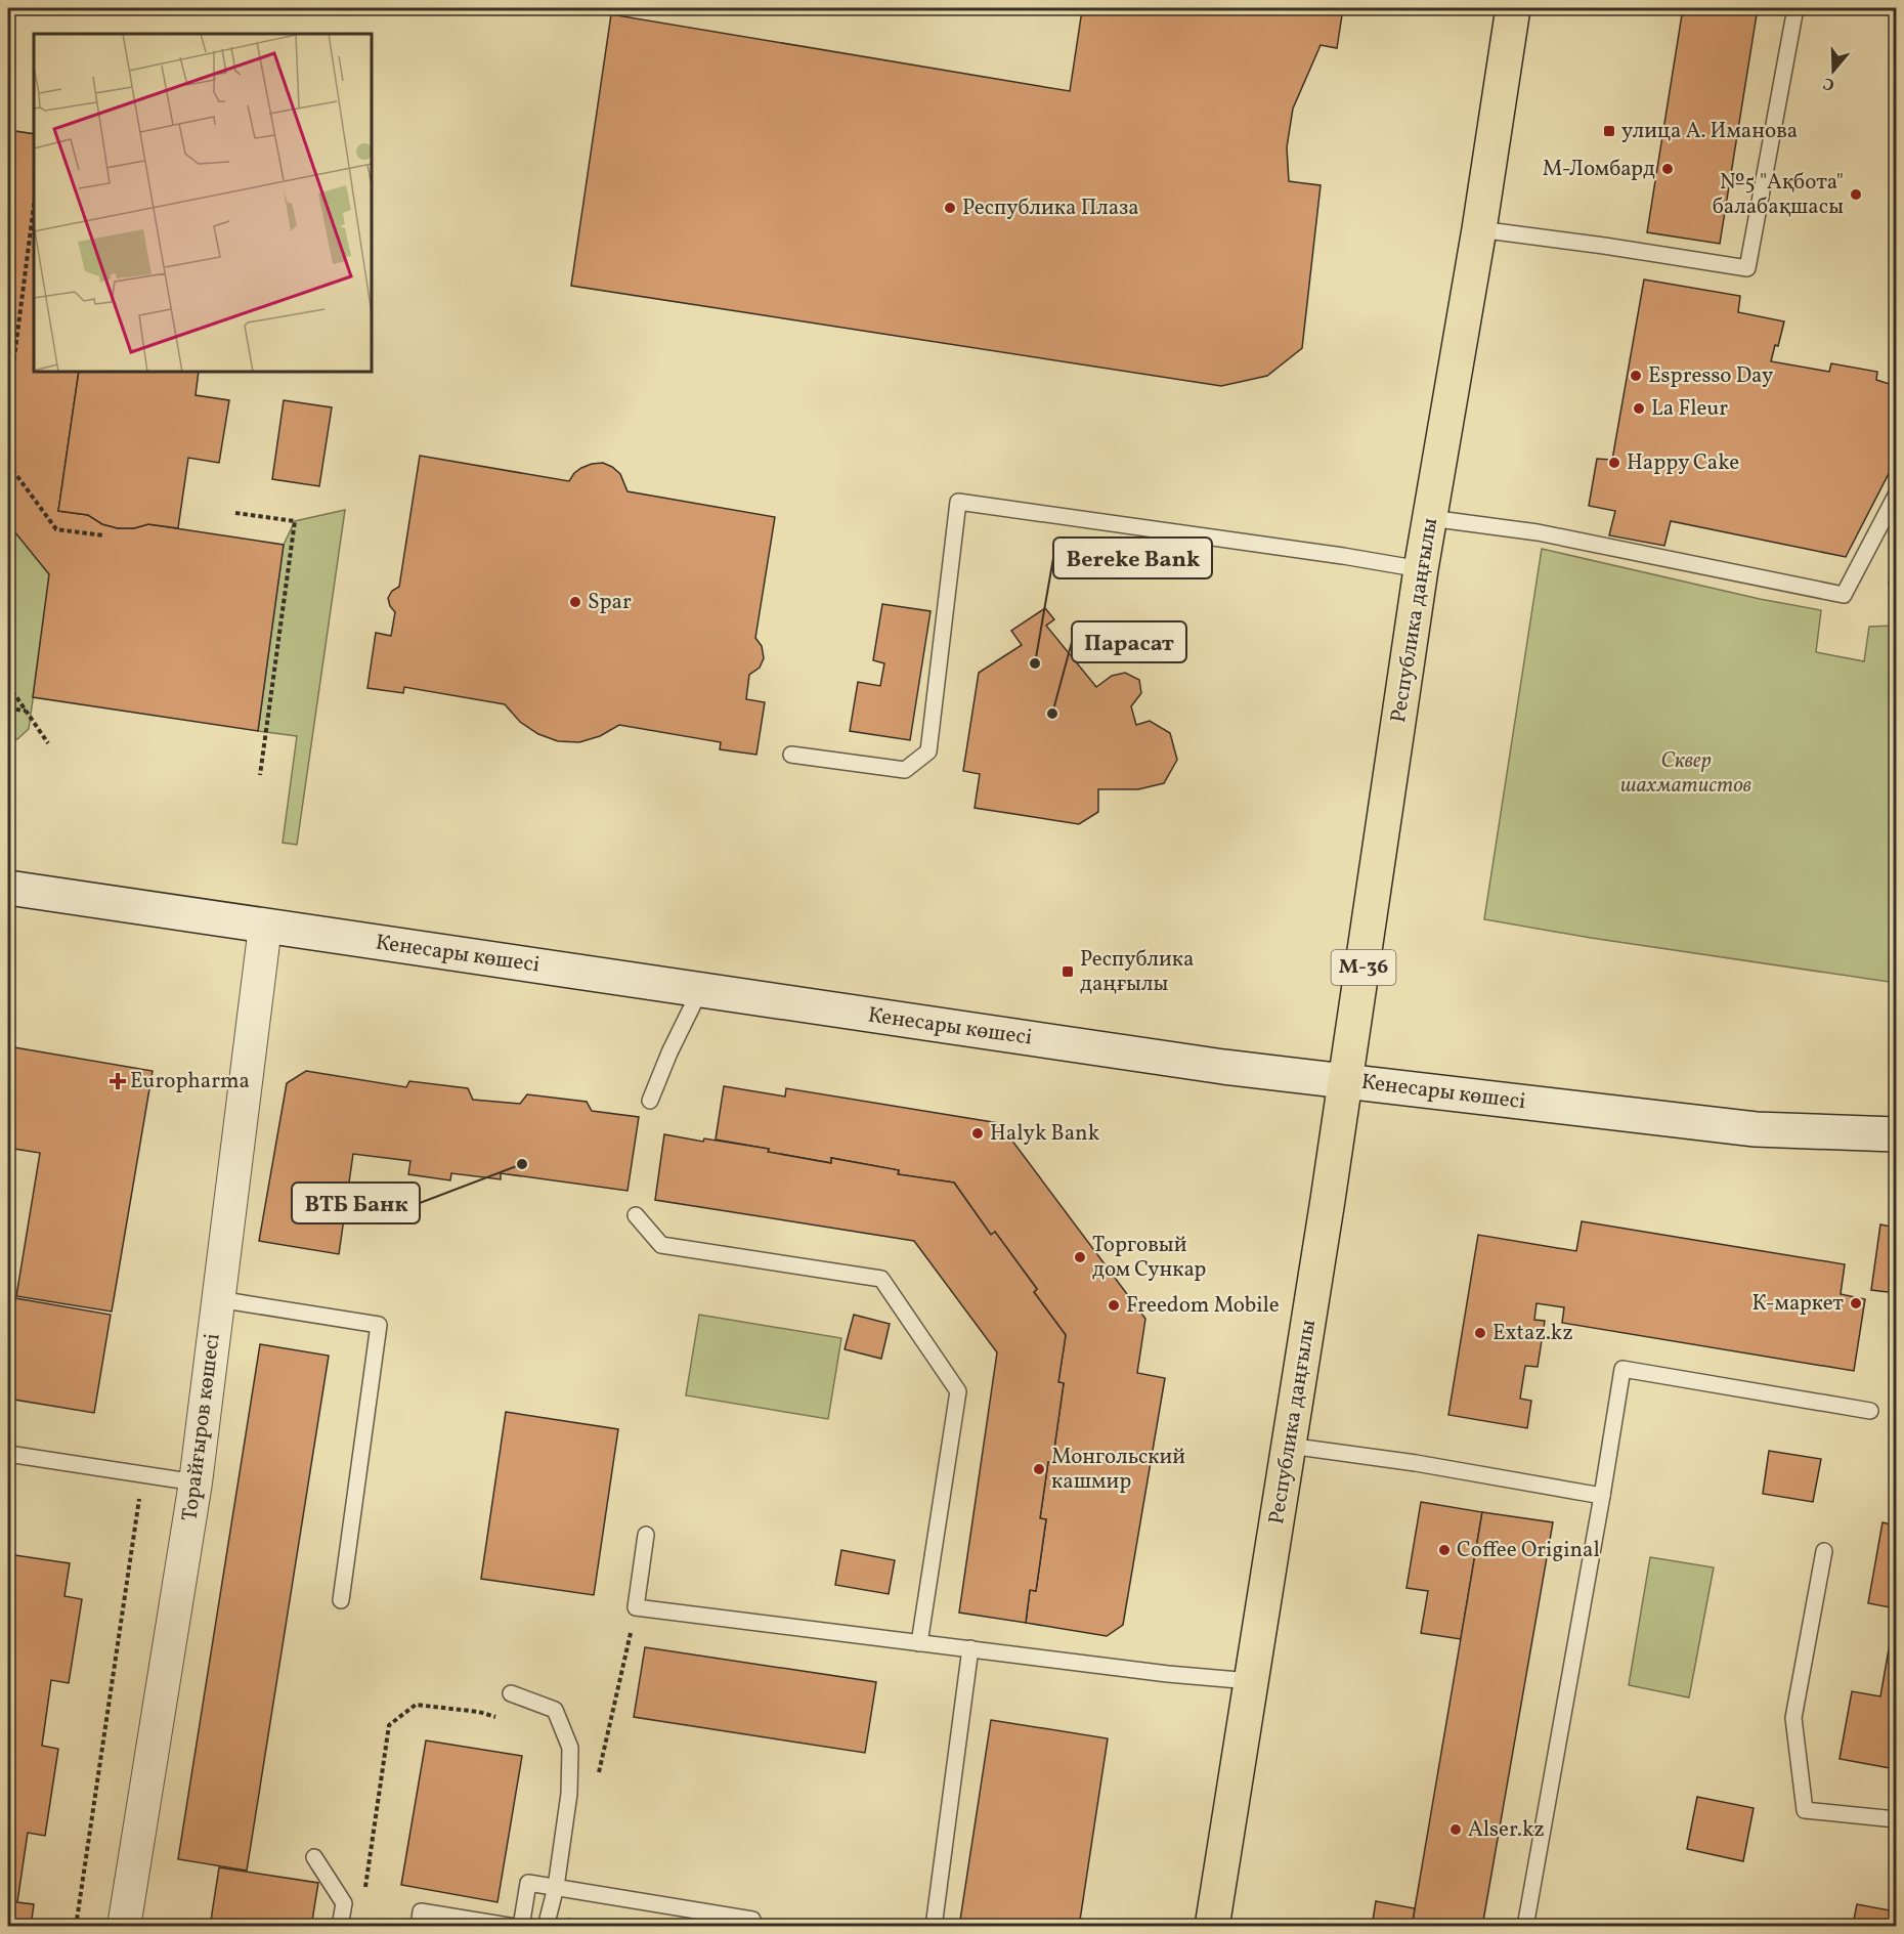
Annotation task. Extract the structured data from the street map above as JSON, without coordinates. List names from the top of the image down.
{
  "streets": {
    "main road": ["Республика даңғылы", "Кенесары көшесі", "M-36"],
    "street": ["Торайғыров көшесі"]
  },
  "crossings": [
    ["Республика даңғылы", "Кенесары көшесі"],
    ["Кенесары көшесі", "Торайғыров көшесі"]
  ],
  "parks": ["Сквер шахматистов"],
  "places": {
    "transit": ["улица А. Иманова", "Республика даңғылы"],
    "other": [
      "М-Ломбард",
      "№5 \"Ақбота\" балабақшасы",
      "Республика Плаза",
      "Espresso Day",
      "La Fleur",
      "Happy Cake",
      "Spar",
      "Bereke Bank",
      "Парасат",
      "Halyk Bank",
      "ВТБ Банк",
      "Торговый дом Сункар",
      "К-маркет",
      "Freedom Mobile",
      "Extaz.kz",
      "Монгольский кашмир",
      "Coffee Original",
      "Alser.kz"
    ],
    "health": ["Europharma"]
  },
  "north": "bottom"
}
